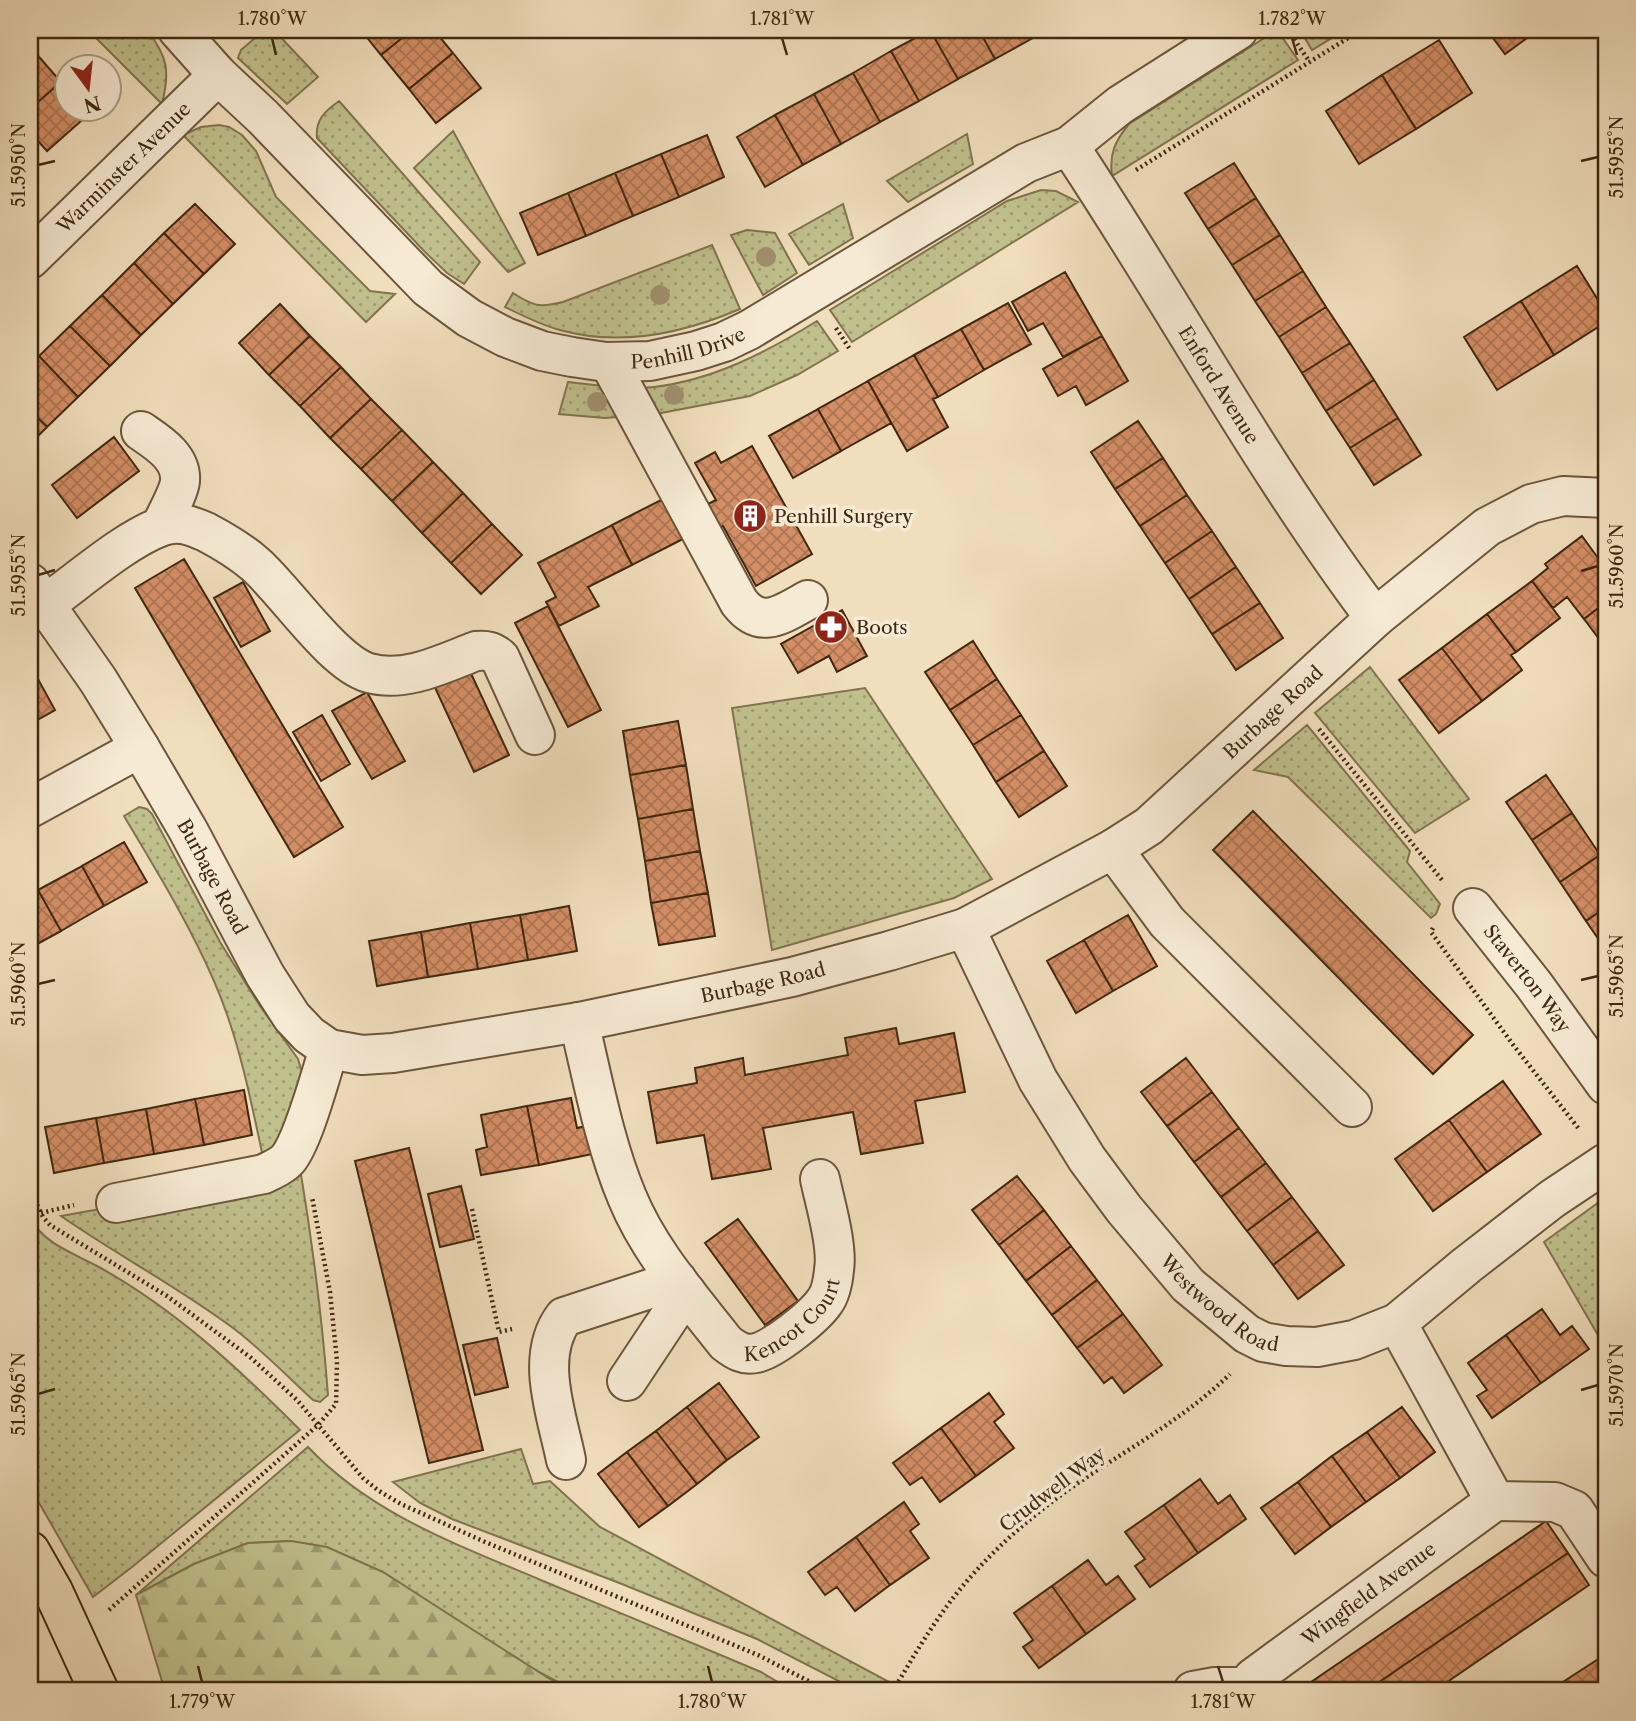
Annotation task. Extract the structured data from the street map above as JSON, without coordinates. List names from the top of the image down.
{
  "streets": {
    "street": [
      "Warminster Avenue",
      "Penhill Drive",
      "Enford Avenue",
      "Burbage Road",
      "Staverton Way",
      "Westwood Road",
      "Kencot Court",
      "Wingfield Avenue"
    ],
    "path": ["Crudwell Way"]
  },
  "crossings": [
    ["Warminster Avenue", "Penhill Drive"],
    ["Penhill Drive", "Enford Avenue"],
    ["Enford Avenue", "Burbage Road"],
    ["Burbage Road", "Westwood Road"],
    ["Burbage Road", "Kencot Court"],
    ["Westwood Road", "Crudwell Way"]
  ],
  "places": {
    "building": ["Penhill Surgery"],
    "pharmacy": ["Boots"]
  },
  "north": "bottom",
  "coordinates": [
    "1.780°W",
    "1.781°W",
    "1.782°W",
    "51.5955°N",
    "51.5950°N",
    "51.5960°N",
    "51.5965°N",
    "51.5970°N",
    "1.779°W"
  ]
}
